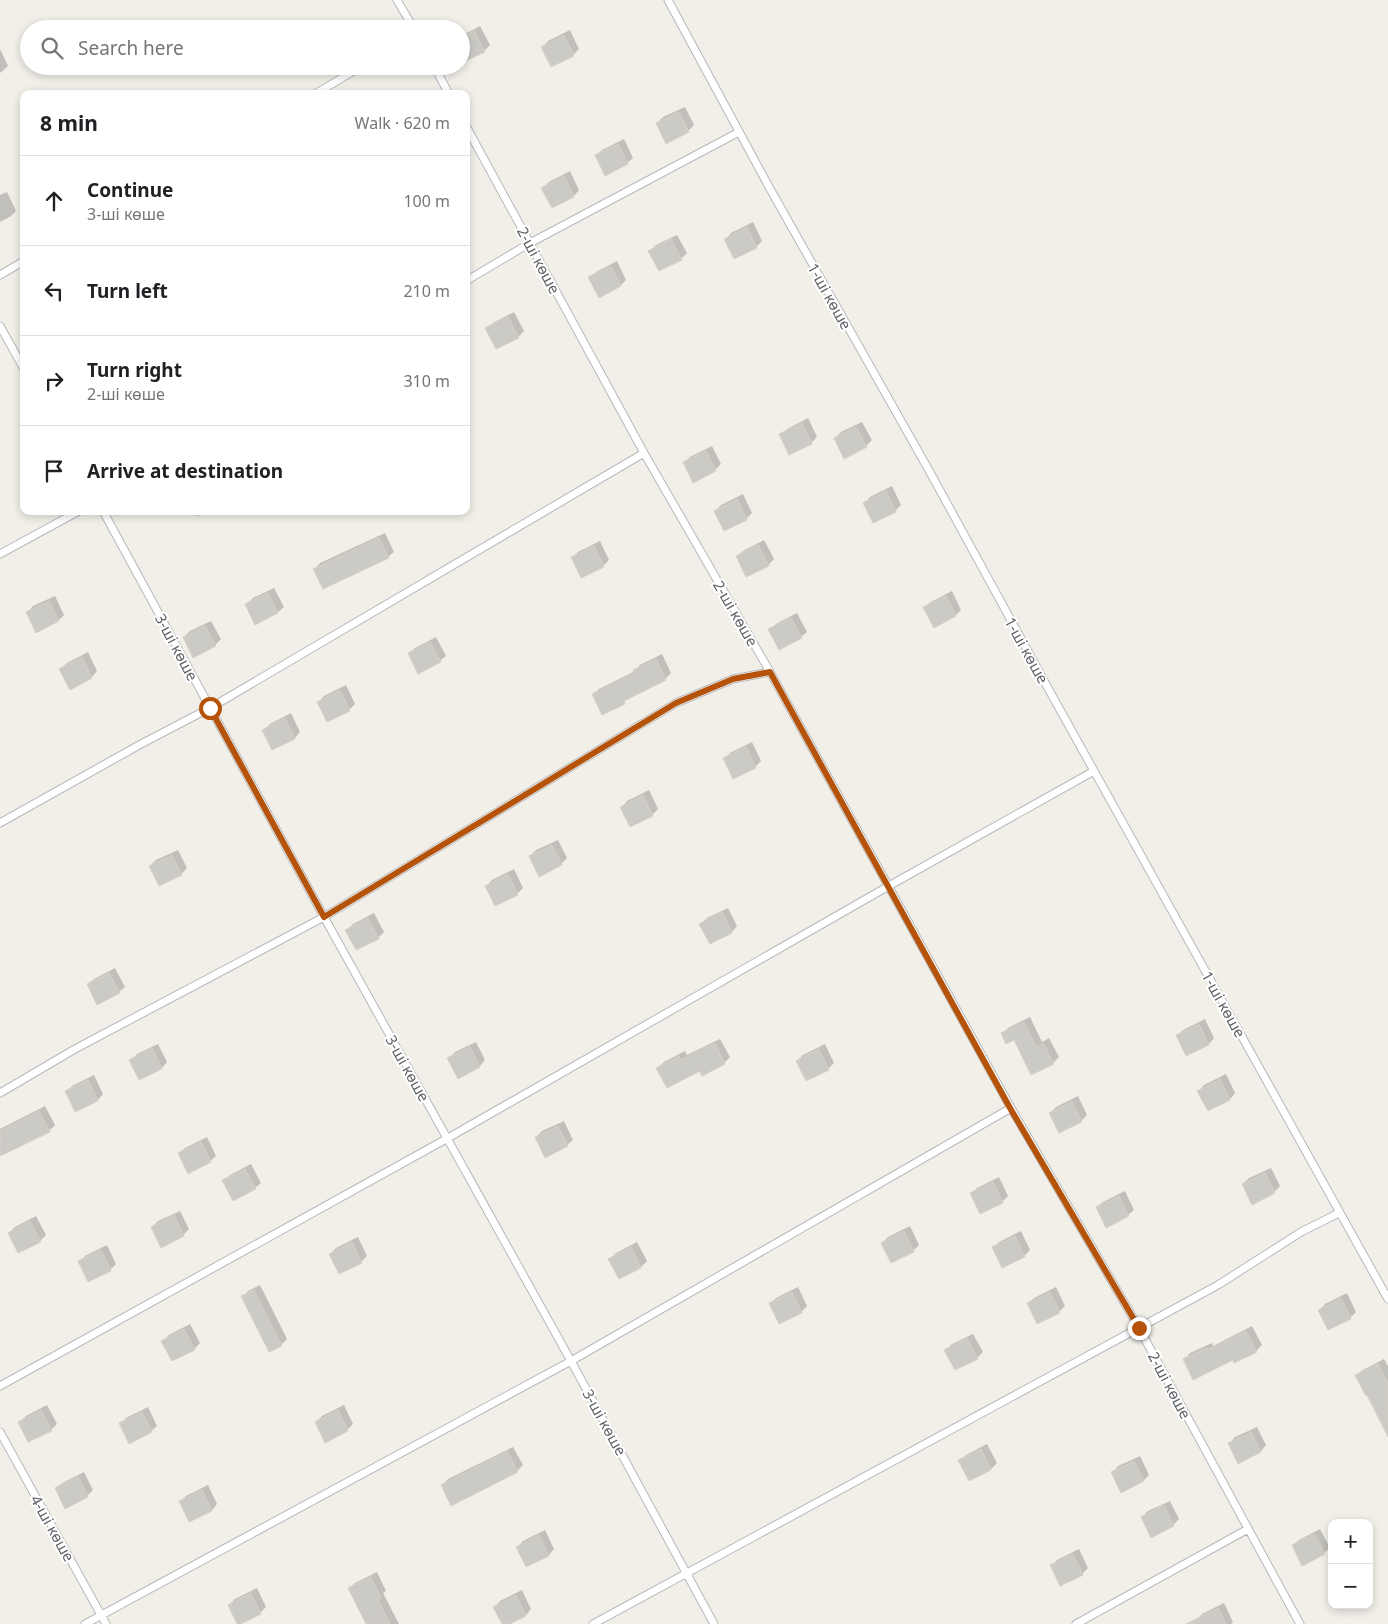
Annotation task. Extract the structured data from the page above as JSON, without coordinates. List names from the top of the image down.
{
  "streets": {
    "lane": [
      "2-ші көше",
      "1-ші көше",
      "3-ші көше",
      "4-ші көше"
    ]
  },
  "page": {
    "search": "Search here",
    "heading": ["8 min", "Walk · 620 m"],
    "list": [
      ["Continue", "3-ші көше", "100 m"],
      ["Turn left", "210 m"],
      ["Turn right", "2-ші көше", "310 m"],
      "Arrive at destination"
    ],
    "map_buttons": ["+", "−"]
  }
}
